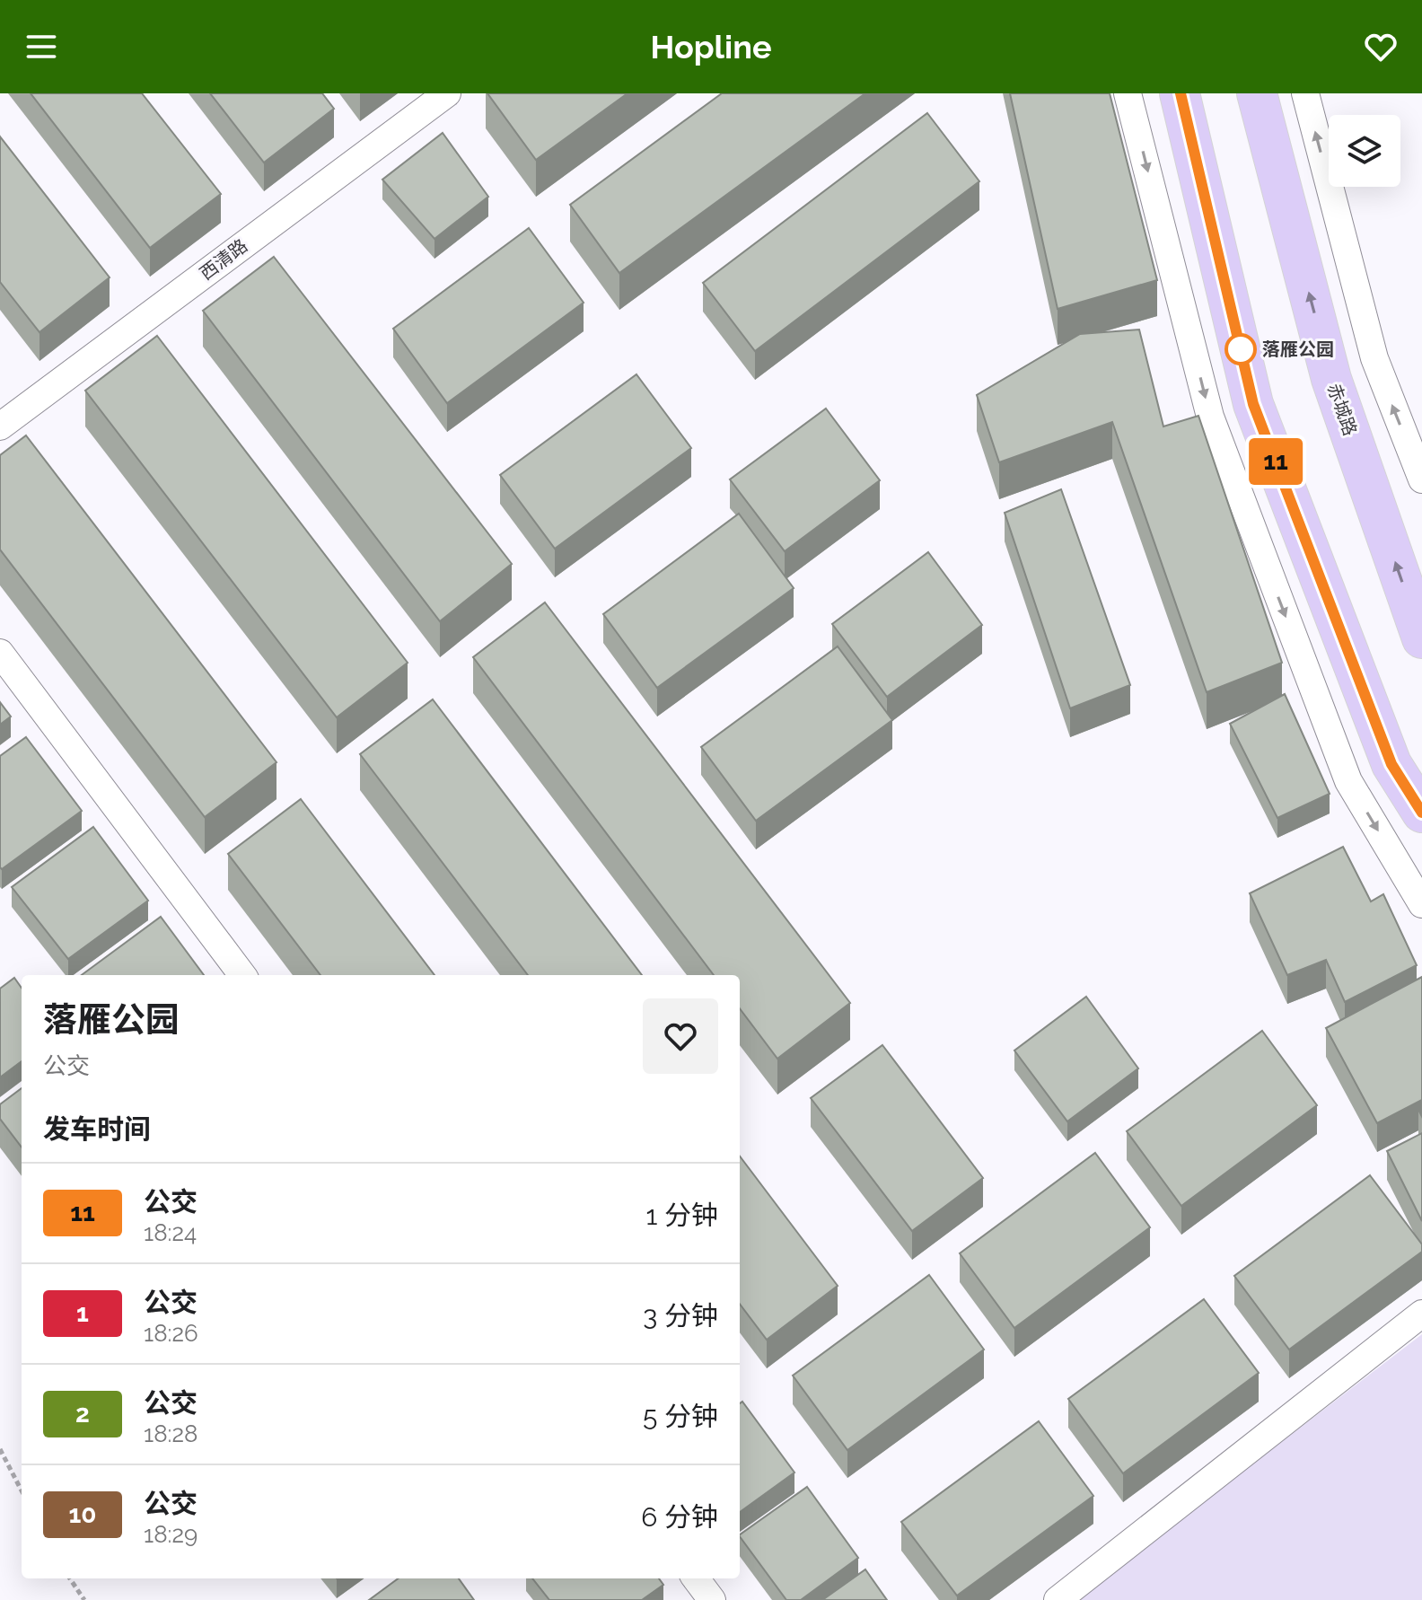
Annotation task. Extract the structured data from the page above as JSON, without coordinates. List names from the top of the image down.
{
  "streets": {
    "main road": ["赤城路"],
    "lane": ["西清路"]
  },
  "places": ["落雁公园"],
  "lines": ["bus line 11"],
  "page": {
    "header": "Hopline",
    "on_map": "11",
    "heading": [
      ["落雁公园", "公交"],
      "发车时间"
    ],
    "list": [
      {
        "mark": "11",
        "name": "公交",
        "note": "18:24",
        "value": "1 分钟"
      },
      {
        "mark": "1",
        "name": "公交",
        "note": "18:26",
        "value": "3 分钟"
      },
      {
        "mark": "2",
        "name": "公交",
        "note": "18:28",
        "value": "5 分钟"
      },
      {
        "mark": "10",
        "name": "公交",
        "note": "18:29",
        "value": "6 分钟"
      }
    ]
  }
}
